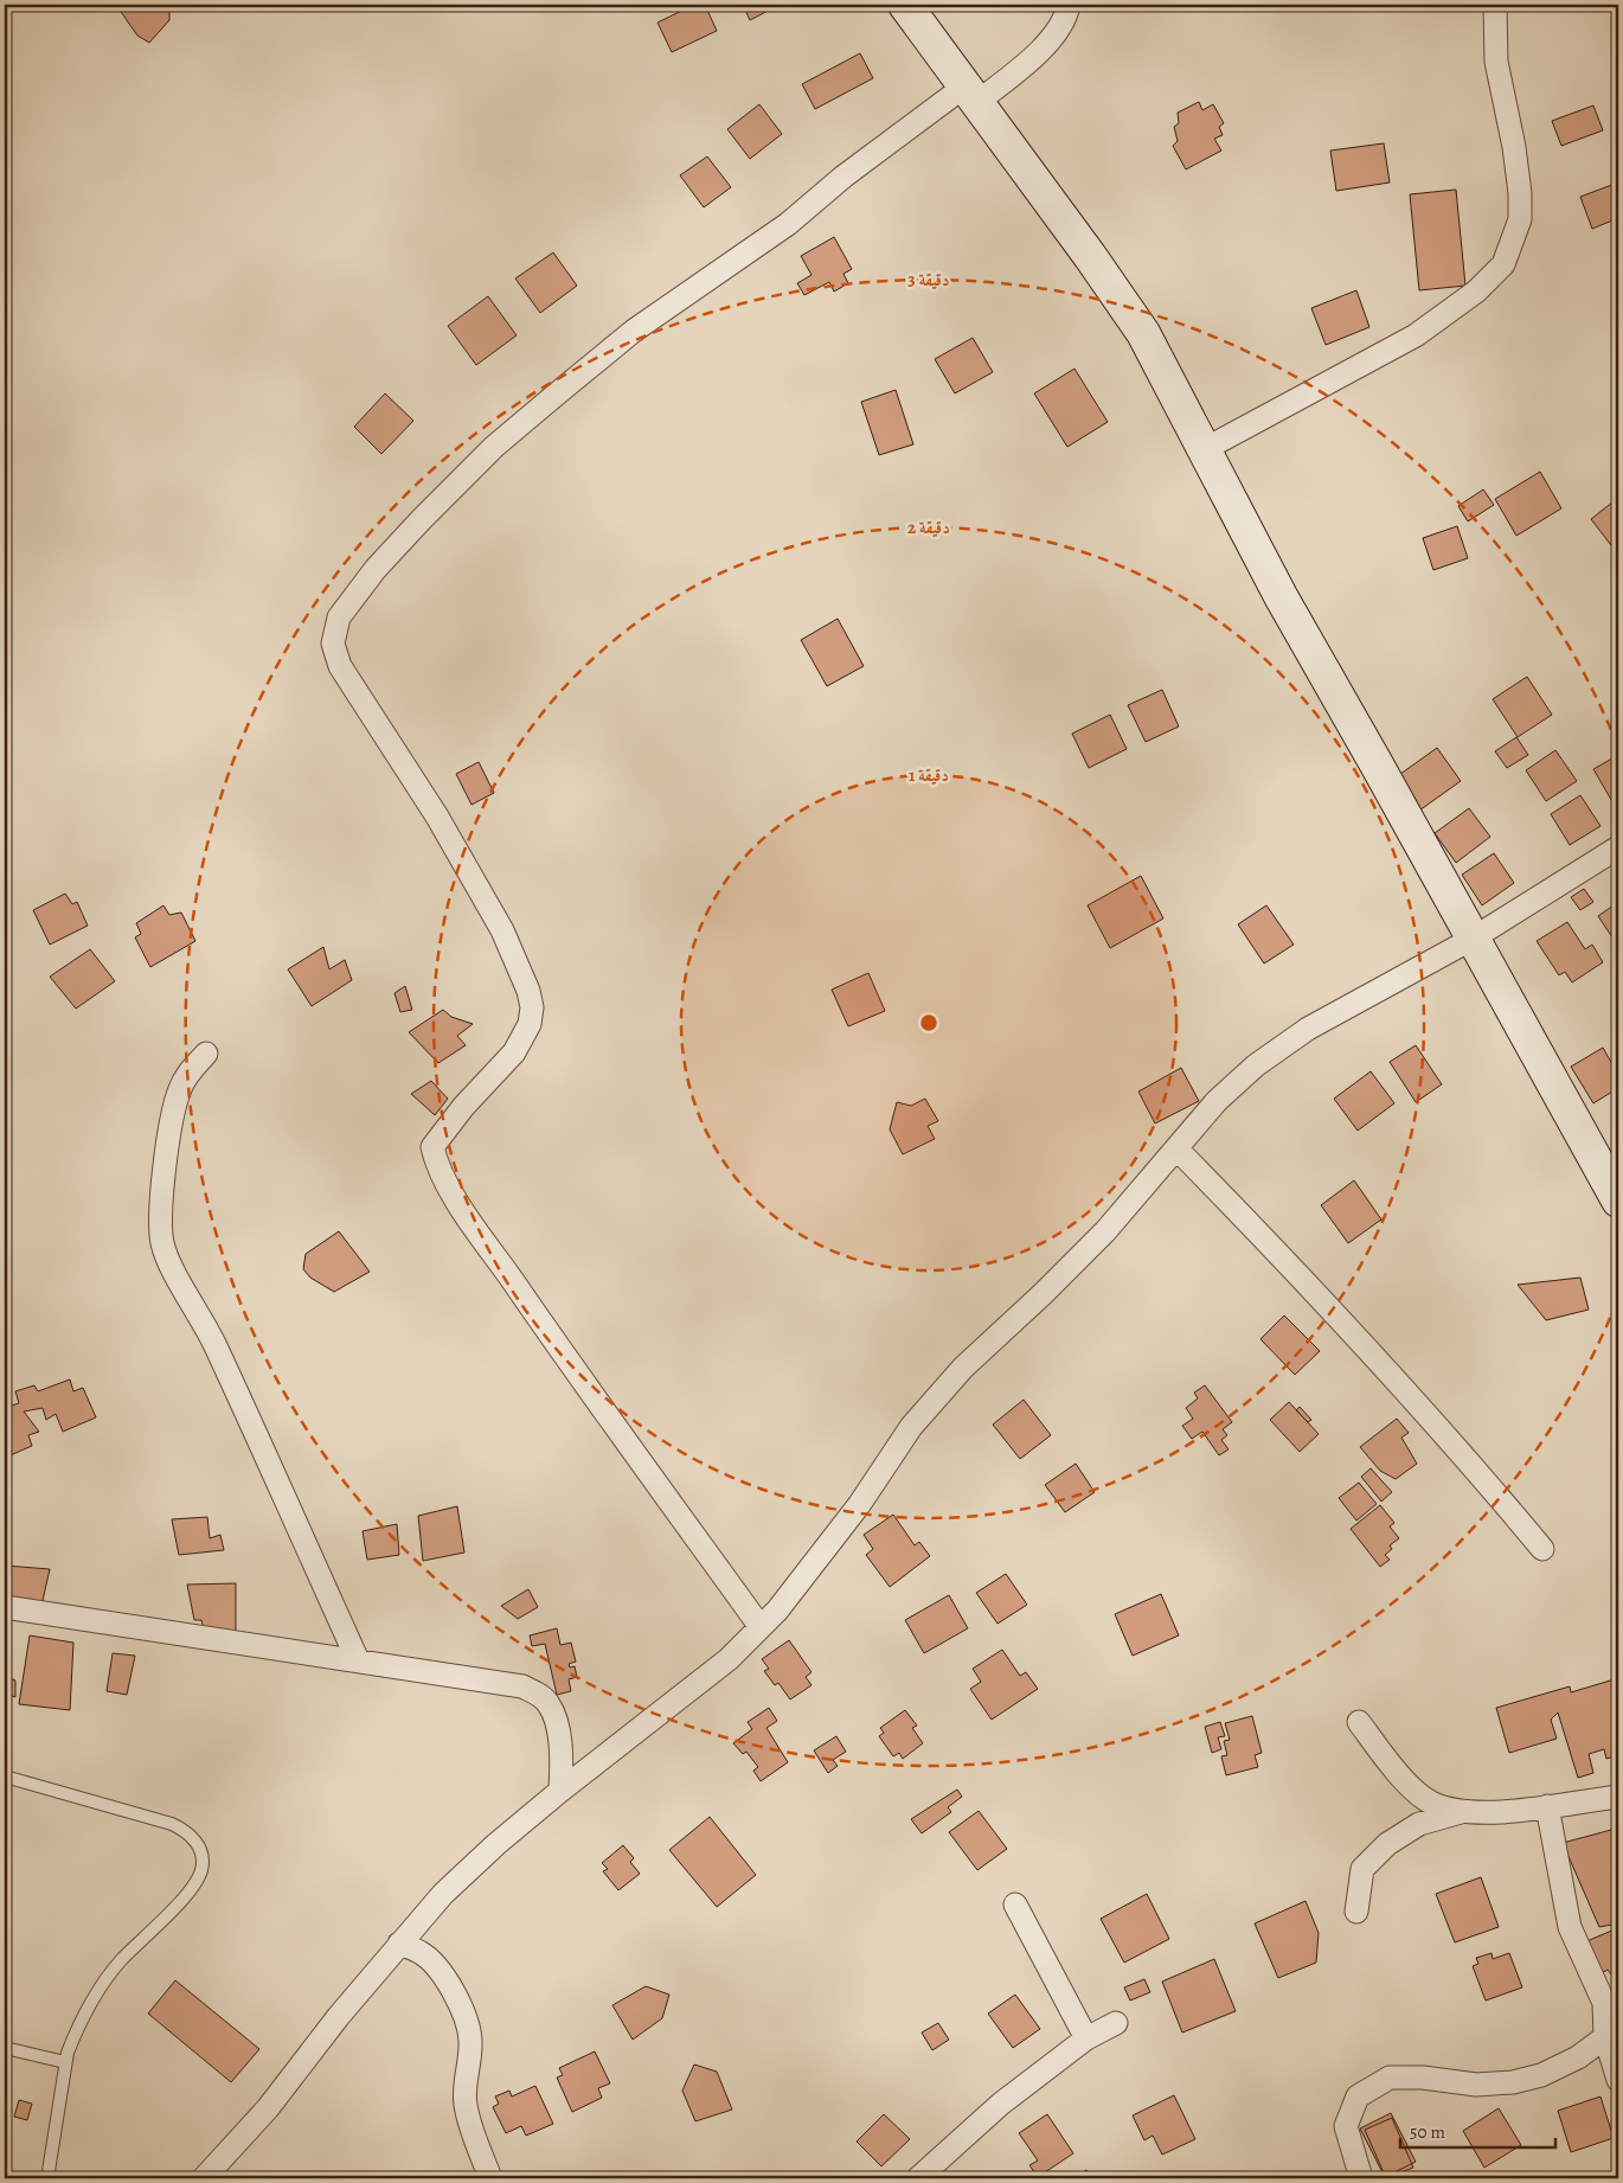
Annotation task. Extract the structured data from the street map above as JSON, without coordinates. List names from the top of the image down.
{
  "scale_bar": "50 m",
  "rings": ["3 دقيقة", "2 دقيقة", "1 دقيقة"]
}
